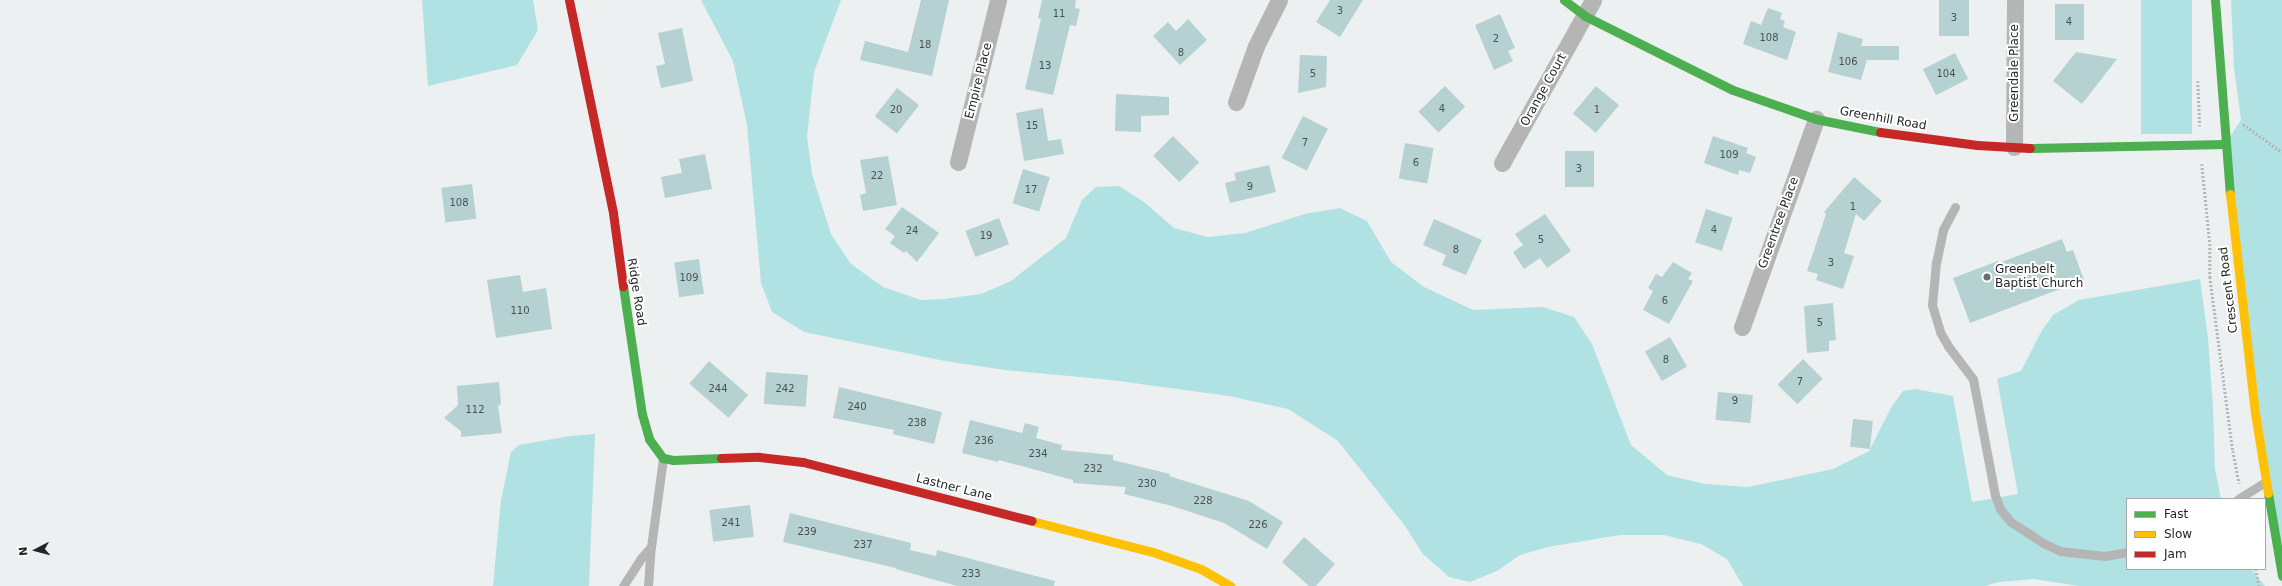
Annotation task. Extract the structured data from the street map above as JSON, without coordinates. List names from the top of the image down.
{
  "streets": {
    "street": [
      "Greendale Place",
      "Empire Place",
      "Orange Court",
      "Greenhill Road",
      "Greentree Place",
      "Crescent Road",
      "Ridge Road",
      "Lastner Lane"
    ]
  },
  "crossings": [
    ["Greendale Place", "Greenhill Road"],
    ["Orange Court", "Greenhill Road"],
    ["Greenhill Road", "Greentree Place"],
    ["Greenhill Road", "Crescent Road"],
    ["Ridge Road", "Lastner Lane"]
  ],
  "places": ["Greenbelt Baptist Church"],
  "house_numbers": [
    "3",
    "11",
    "3",
    "4",
    "108",
    "2",
    "18",
    "8",
    "106",
    "13",
    "5",
    "104",
    "4",
    "20",
    "1",
    "15",
    "7",
    "109",
    "6",
    "3",
    "22",
    "9",
    "17",
    "108",
    "1",
    "4",
    "24",
    "19",
    "5",
    "8",
    "3",
    "109",
    "6",
    "110",
    "5",
    "8",
    "7",
    "244",
    "242",
    "9",
    "240",
    "112",
    "238",
    "236",
    "234",
    "232",
    "230",
    "228",
    "241",
    "226",
    "239",
    "237",
    "233"
  ],
  "legend": ["Fast", "Slow", "Jam"],
  "north": "left"
}
